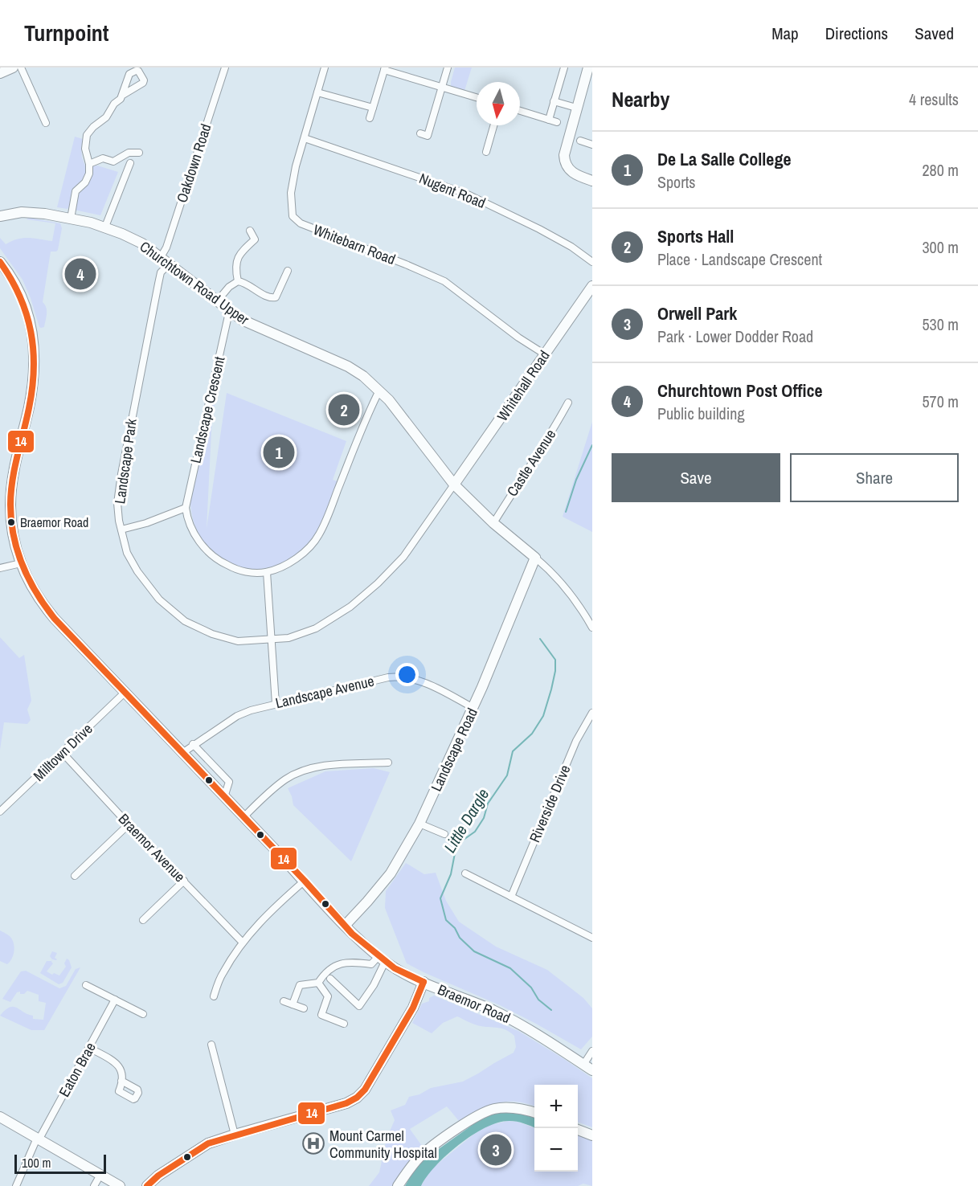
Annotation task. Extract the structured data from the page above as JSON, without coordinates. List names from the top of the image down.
{
  "streets": {
    "street": [
      "Oakdown Road",
      "Nugent Road",
      "Whitebarn Road",
      "Churchtown Road Upper",
      "Whitehall Road",
      "Landscape Crescent",
      "Landscape Park",
      "Castle Avenue",
      "Landscape Avenue",
      "Landscape Road",
      "Milltown Drive",
      "Riverside Drive",
      "Braemor Avenue",
      "Braemor Road",
      "Eaton Brae"
    ]
  },
  "crossings": [
    ["Oakdown Road", "Churchtown Road Upper"],
    ["Nugent Road", "Whitebarn Road"],
    ["Whitebarn Road", "Whitehall Road"],
    ["Churchtown Road Upper", "Whitehall Road"],
    ["Churchtown Road Upper", "Landscape Crescent"],
    ["Churchtown Road Upper", "Landscape Park"],
    ["Churchtown Road Upper", "Castle Avenue"],
    ["Churchtown Road Upper", "Landscape Road"],
    ["Whitehall Road", "Landscape Park"],
    ["Landscape Avenue", "Landscape Road"],
    ["Landscape Avenue", "Braemor Road"],
    ["Landscape Road", "Braemor Road"],
    ["Milltown Drive", "Braemor Avenue"],
    ["Milltown Drive", "Braemor Road"]
  ],
  "water": ["Little Dargle"],
  "places": {
    "other": ["Braemor Road"],
    "hospital": ["Mount Carmel Community Hospital"]
  },
  "lines": ["transit line 14"],
  "scale_bar": "100 m",
  "north": "bottom",
  "page": {
    "header": "Turnpoint",
    "nav": ["Map", "Directions", "Saved"],
    "heading": ["Nearby", "4 results"],
    "list": [
      {
        "mark": "1",
        "name": "De La Salle College",
        "note": "Sports",
        "value": "280 m"
      },
      {
        "mark": "2",
        "name": "Sports Hall",
        "note": "Place · Landscape Crescent",
        "value": "300 m"
      },
      {
        "mark": "3",
        "name": "Orwell Park",
        "note": "Park · Lower Dodder Road",
        "value": "530 m"
      },
      {
        "mark": "4",
        "name": "Churchtown Post Office",
        "note": "Public building",
        "value": "570 m"
      }
    ],
    "pins": [
      "4",
      "2",
      "1",
      "3"
    ],
    "buttons": ["Save", "Share"],
    "map_buttons": ["+", "−"],
    "scale": "100 m"
  }
}
